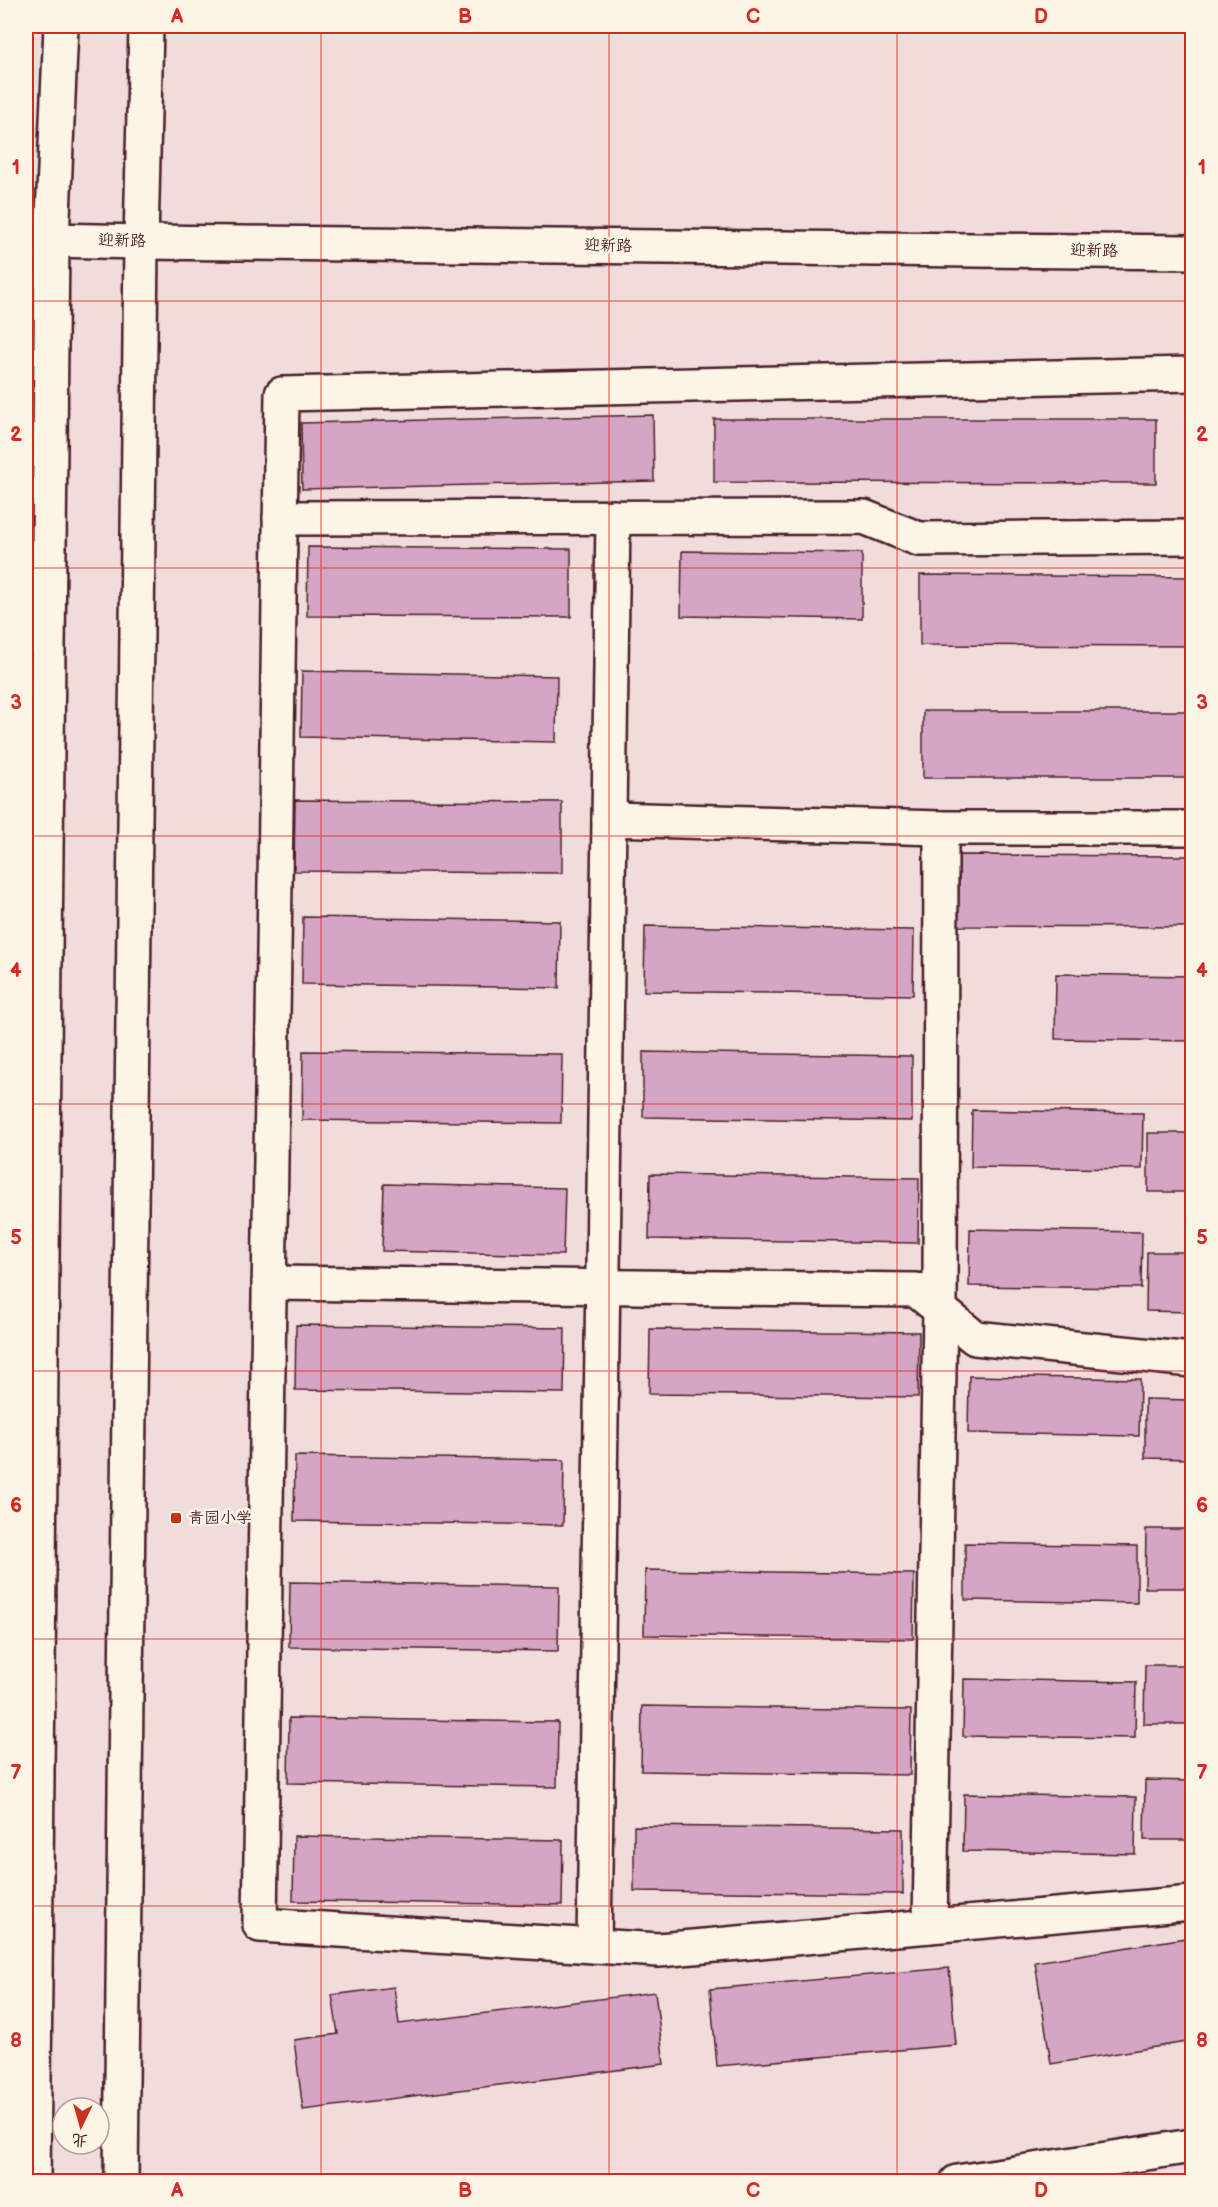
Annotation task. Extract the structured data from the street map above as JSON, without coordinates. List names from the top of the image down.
{
  "streets": {
    "street": ["迎新路"]
  },
  "places": {
    "transit": ["青园小学"]
  },
  "north": "bottom",
  "grid": {
    "columns": [
      "A",
      "B",
      "C",
      "D"
    ],
    "rows": [
      "1",
      "2",
      "3",
      "4",
      "5",
      "6",
      "7",
      "8"
    ]
  }
}
